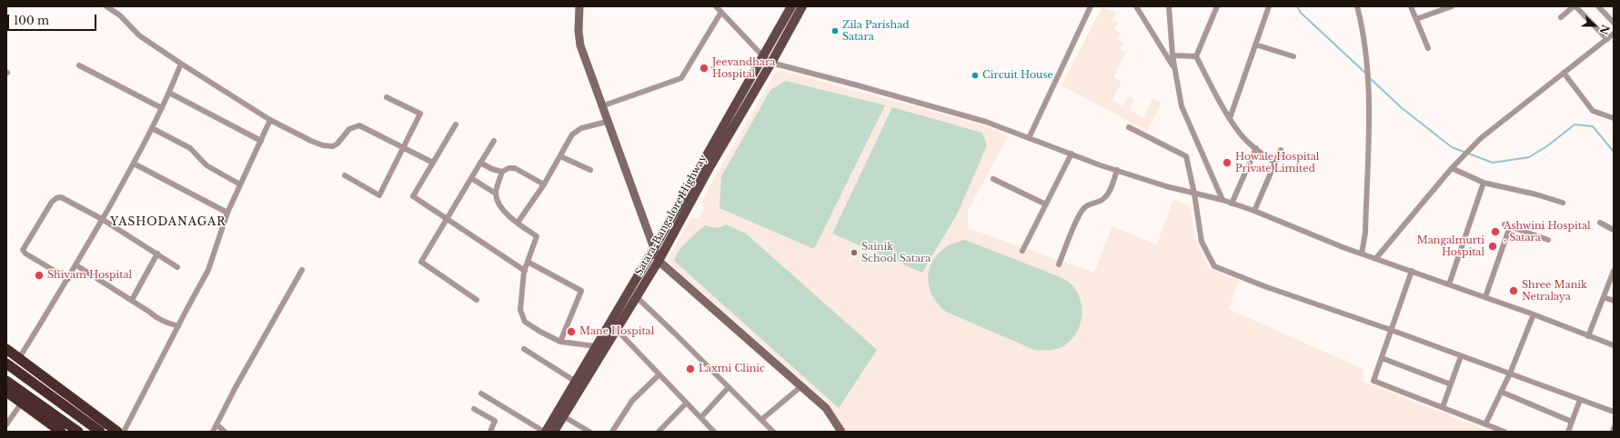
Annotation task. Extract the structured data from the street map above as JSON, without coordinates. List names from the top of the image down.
{
  "streets": {
    "main road": ["Satara-Bangalore Highway"]
  },
  "districts": ["YASHODANAGAR"],
  "places": [
    "Zila Parishad Satara",
    "Jeevandhara Hospital",
    "Circuit House",
    "Howale Hospital Private Limited",
    "Ashwini Hospital , Satara",
    "Mangalmurti Hospital",
    "Sainik School Satara",
    "Shivam Hospital",
    "Shree Manik Netralaya",
    "Mane Hospital",
    "Laxmi Clinic"
  ],
  "scale_bar": "100 m",
  "north": "right"
}
